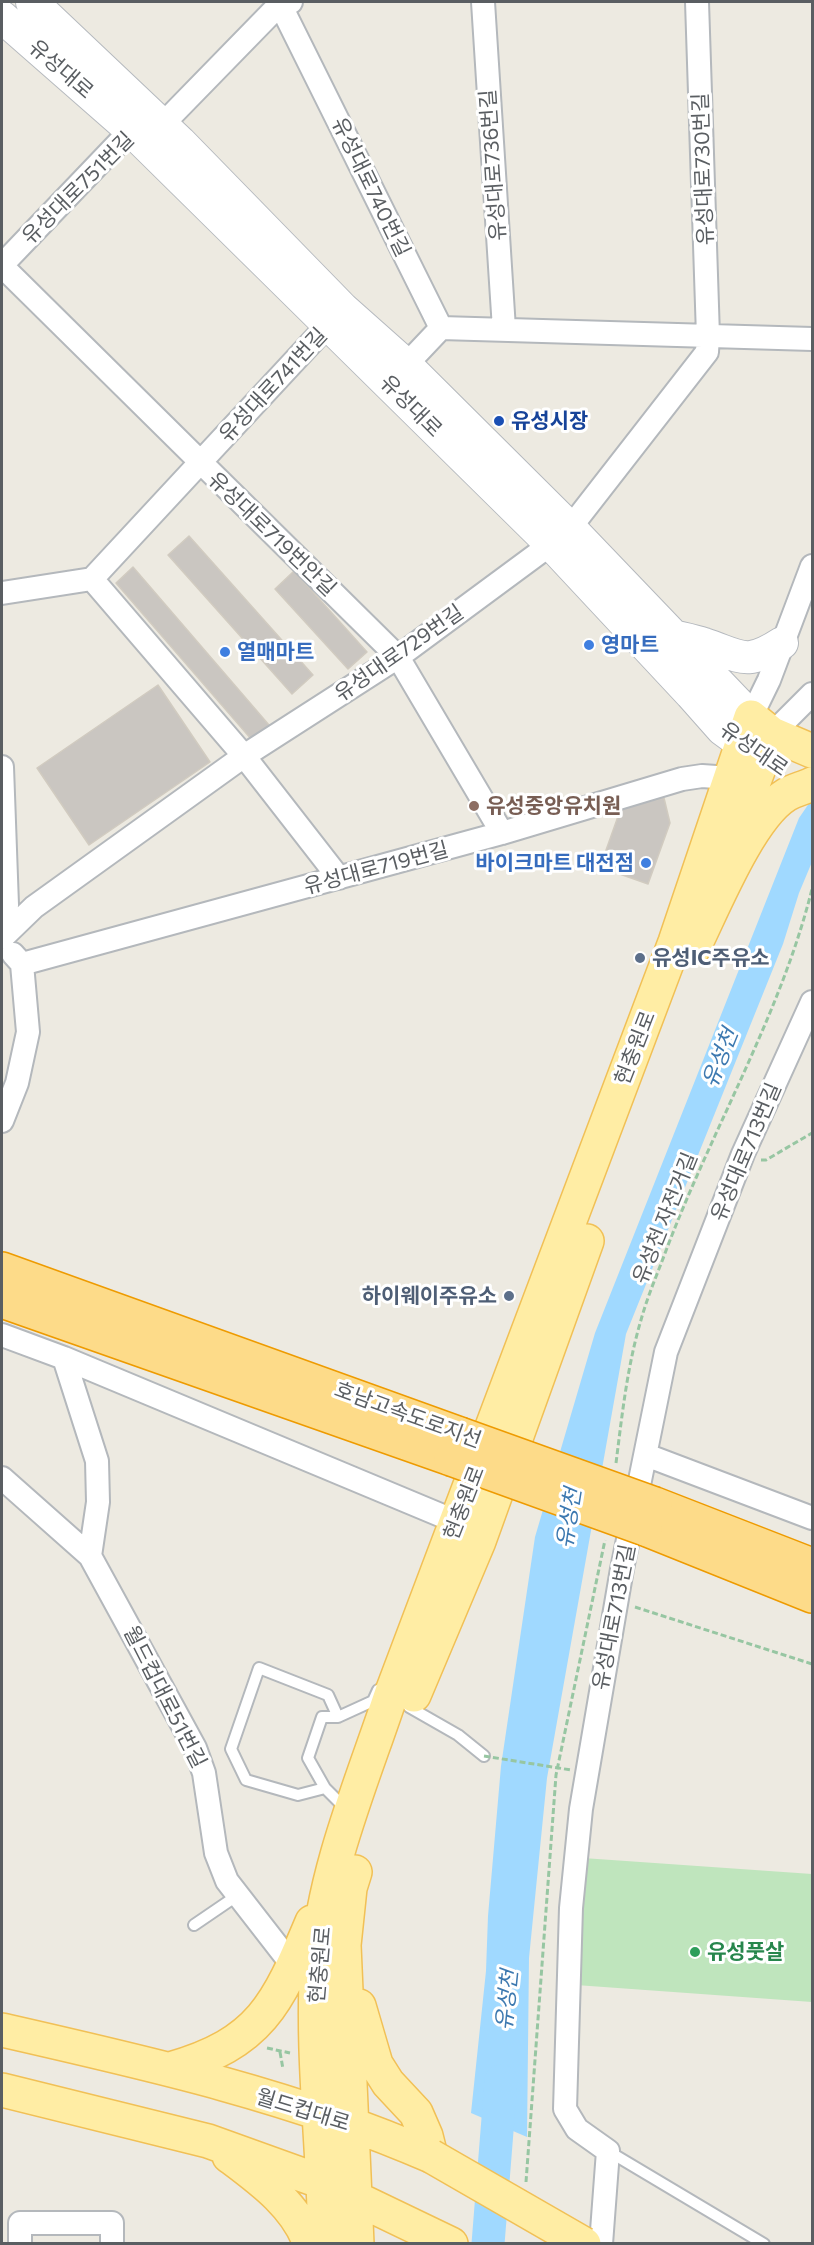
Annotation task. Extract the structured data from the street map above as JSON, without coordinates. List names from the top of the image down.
{
  "streets": {
    "highway": ["호남고속도로지선"],
    "main road": ["유성대로", "현충원로", "월드컵대로"],
    "street": [
      "유성대로736번길",
      "유성대로730번길",
      "유성대로740번길",
      "유성대로751번길",
      "유성대로741번길",
      "유성대로719번안길",
      "유성대로729번길",
      "유성대로719번길",
      "유성대로713번길",
      "월드컵대로51번길"
    ],
    "path": ["유성천 자전거길"]
  },
  "crossings": [
    ["유성대로", "유성대로730번길"],
    ["유성대로", "유성대로751번길"],
    ["유성대로", "유성대로741번길"],
    ["유성대로", "유성대로729번길"],
    ["유성대로", "현충원로"],
    ["유성대로730번길", "유성대로729번길"],
    ["유성대로751번길", "유성대로719번안길"],
    ["유성대로741번길", "유성대로719번안길"],
    ["유성대로719번안길", "유성대로729번길"],
    ["유성대로719번안길", "유성대로719번길"],
    ["유성대로719번길", "현충원로"],
    ["현충원로", "월드컵대로"]
  ],
  "water": ["유성천"],
  "places": [
    "유성시장",
    "영마트",
    "열매마트",
    "유성중앙유치원",
    "바이크마트 대전점",
    "유성IC주유소",
    "하이웨이주유소",
    "유성풋살"
  ]
}
